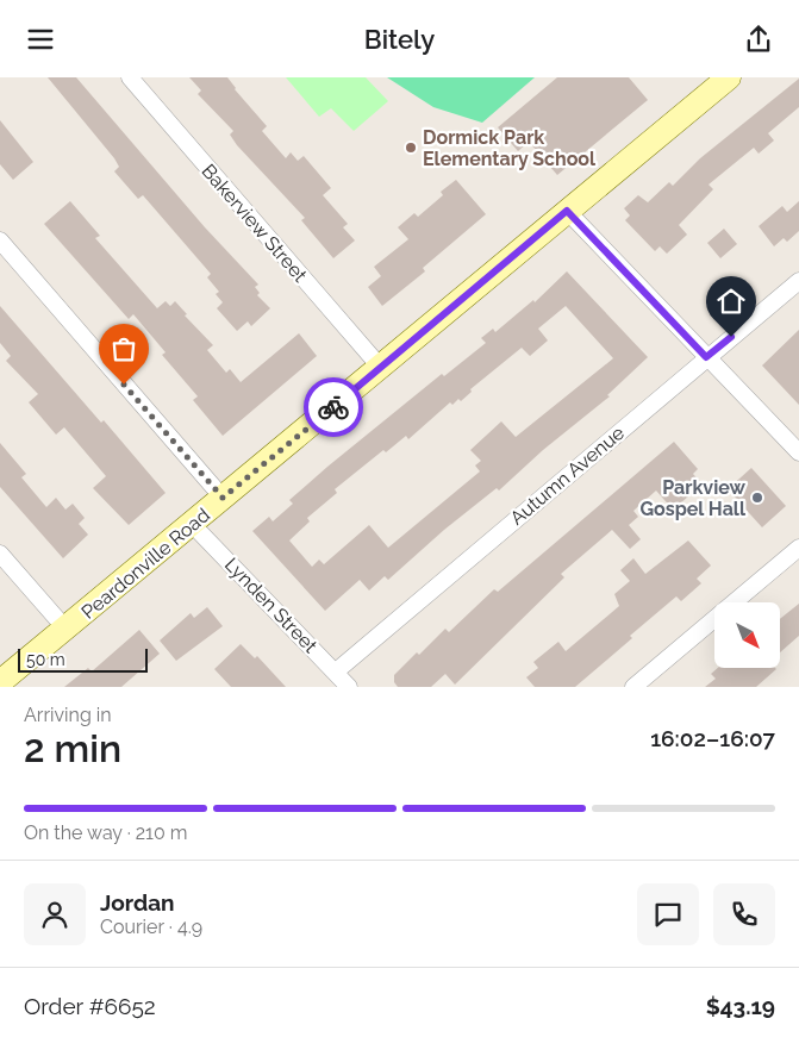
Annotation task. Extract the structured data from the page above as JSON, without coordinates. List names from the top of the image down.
{
  "streets": {
    "main road": ["Peardonville Road"],
    "street": ["Bakerview Street", "Autumn Avenue", "Lynden Street"]
  },
  "crossings": [
    ["Bakerview Street", "Peardonville Road"],
    ["Autumn Avenue", "Lynden Street"],
    ["Peardonville Road", "Lynden Street"]
  ],
  "places": ["Dormick Park Elementary School", "Parkview Gospel Hall"],
  "scale_bar": "50 m",
  "north": "bottom right",
  "page": {
    "header": "Bitely",
    "scale": "50 m",
    "heading": ["2 min", "Arriving in", "16:02–16:07"],
    "panel": [
      "Jordan",
      "Courier · 4.9",
      "Order #6652",
      "$43.19"
    ],
    "bar": "On the way · 210 m"
  }
}
